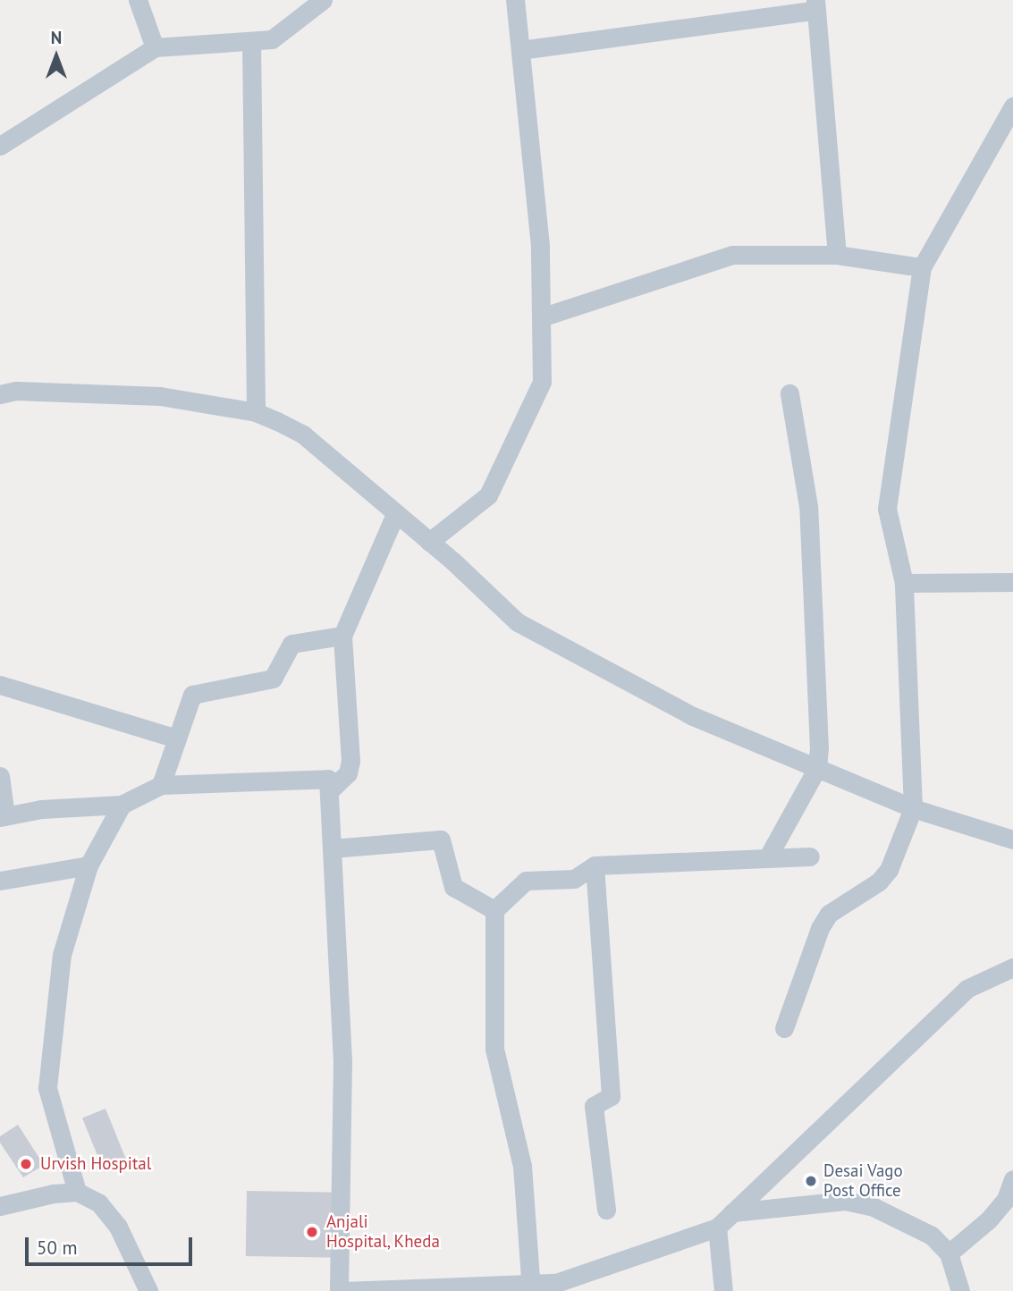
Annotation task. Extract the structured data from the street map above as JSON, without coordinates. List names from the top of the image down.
{
  "places": ["Urvish Hospital", "Desai Vago Post Office", "Anjali Hospital, Kheda"],
  "scale_bar": "50 m",
  "north": "top"
}
